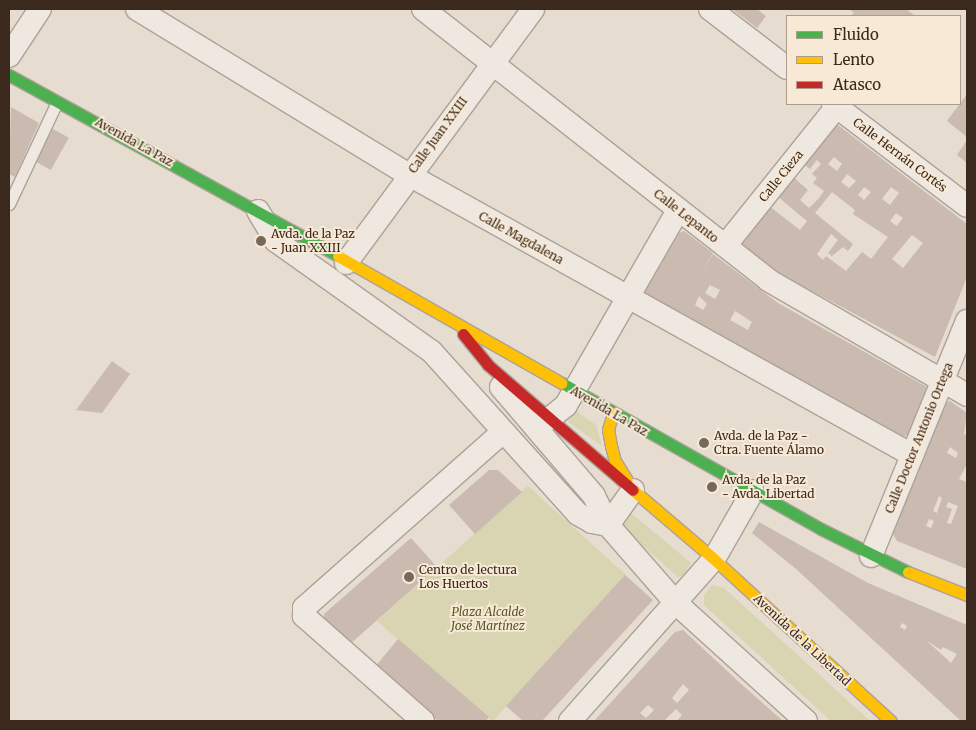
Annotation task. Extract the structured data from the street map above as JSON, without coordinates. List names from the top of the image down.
{
  "streets": {
    "main road": ["Avenida La Paz", "Avenida de la Libertad"],
    "street": [
      "Calle Juan XXIII",
      "Calle Hernán Cortés",
      "Calle Cieza",
      "Calle Lepanto",
      "Calle Magdalena",
      "Calle Doctor Antonio Ortega"
    ]
  },
  "crossings": [
    ["Calle Juan XXIII", "Avenida La Paz"],
    ["Calle Juan XXIII", "Calle Lepanto"],
    ["Calle Juan XXIII", "Calle Magdalena"],
    ["Avenida La Paz", "Calle Doctor Antonio Ortega"],
    ["Avenida La Paz", "Avenida de la Libertad"],
    ["Calle Hernán Cortés", "Calle Cieza"],
    ["Calle Cieza", "Calle Lepanto"],
    ["Calle Lepanto", "Calle Doctor Antonio Ortega"],
    ["Calle Magdalena", "Calle Doctor Antonio Ortega"]
  ],
  "parks": ["Plaza Alcalde José Martínez"],
  "places": [
    "Avda. de la Paz - Juan XXIII",
    "Avda. de la Paz - Ctra. Fuente Álamo",
    "Avda. de la Paz - Avda. Libertad",
    "Centro de lectura Los Huertos"
  ],
  "legend": ["Fluido", "Lento", "Atasco"]
}
